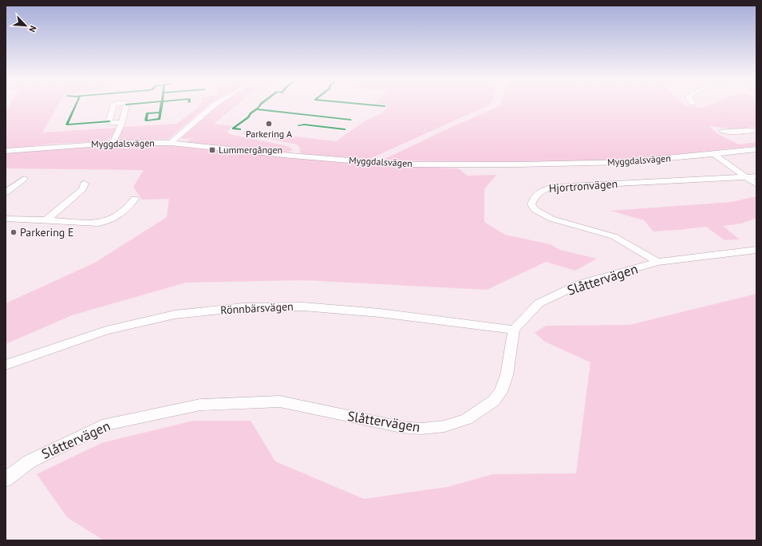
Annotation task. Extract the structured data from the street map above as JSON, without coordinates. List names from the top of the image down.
{
  "streets": {
    "street": [
      "Myggdalsvägen",
      "Hjortronvägen",
      "Slåttervägen",
      "Rönnbärsvägen"
    ]
  },
  "crossings": [
    ["Hjortronvägen", "Slåttervägen"],
    ["Slåttervägen", "Rönnbärsvägen"]
  ],
  "places": {
    "other": ["Parkering A", "Parkering E"],
    "transit": ["Lummergången"]
  },
  "north": "bottom right"
}
